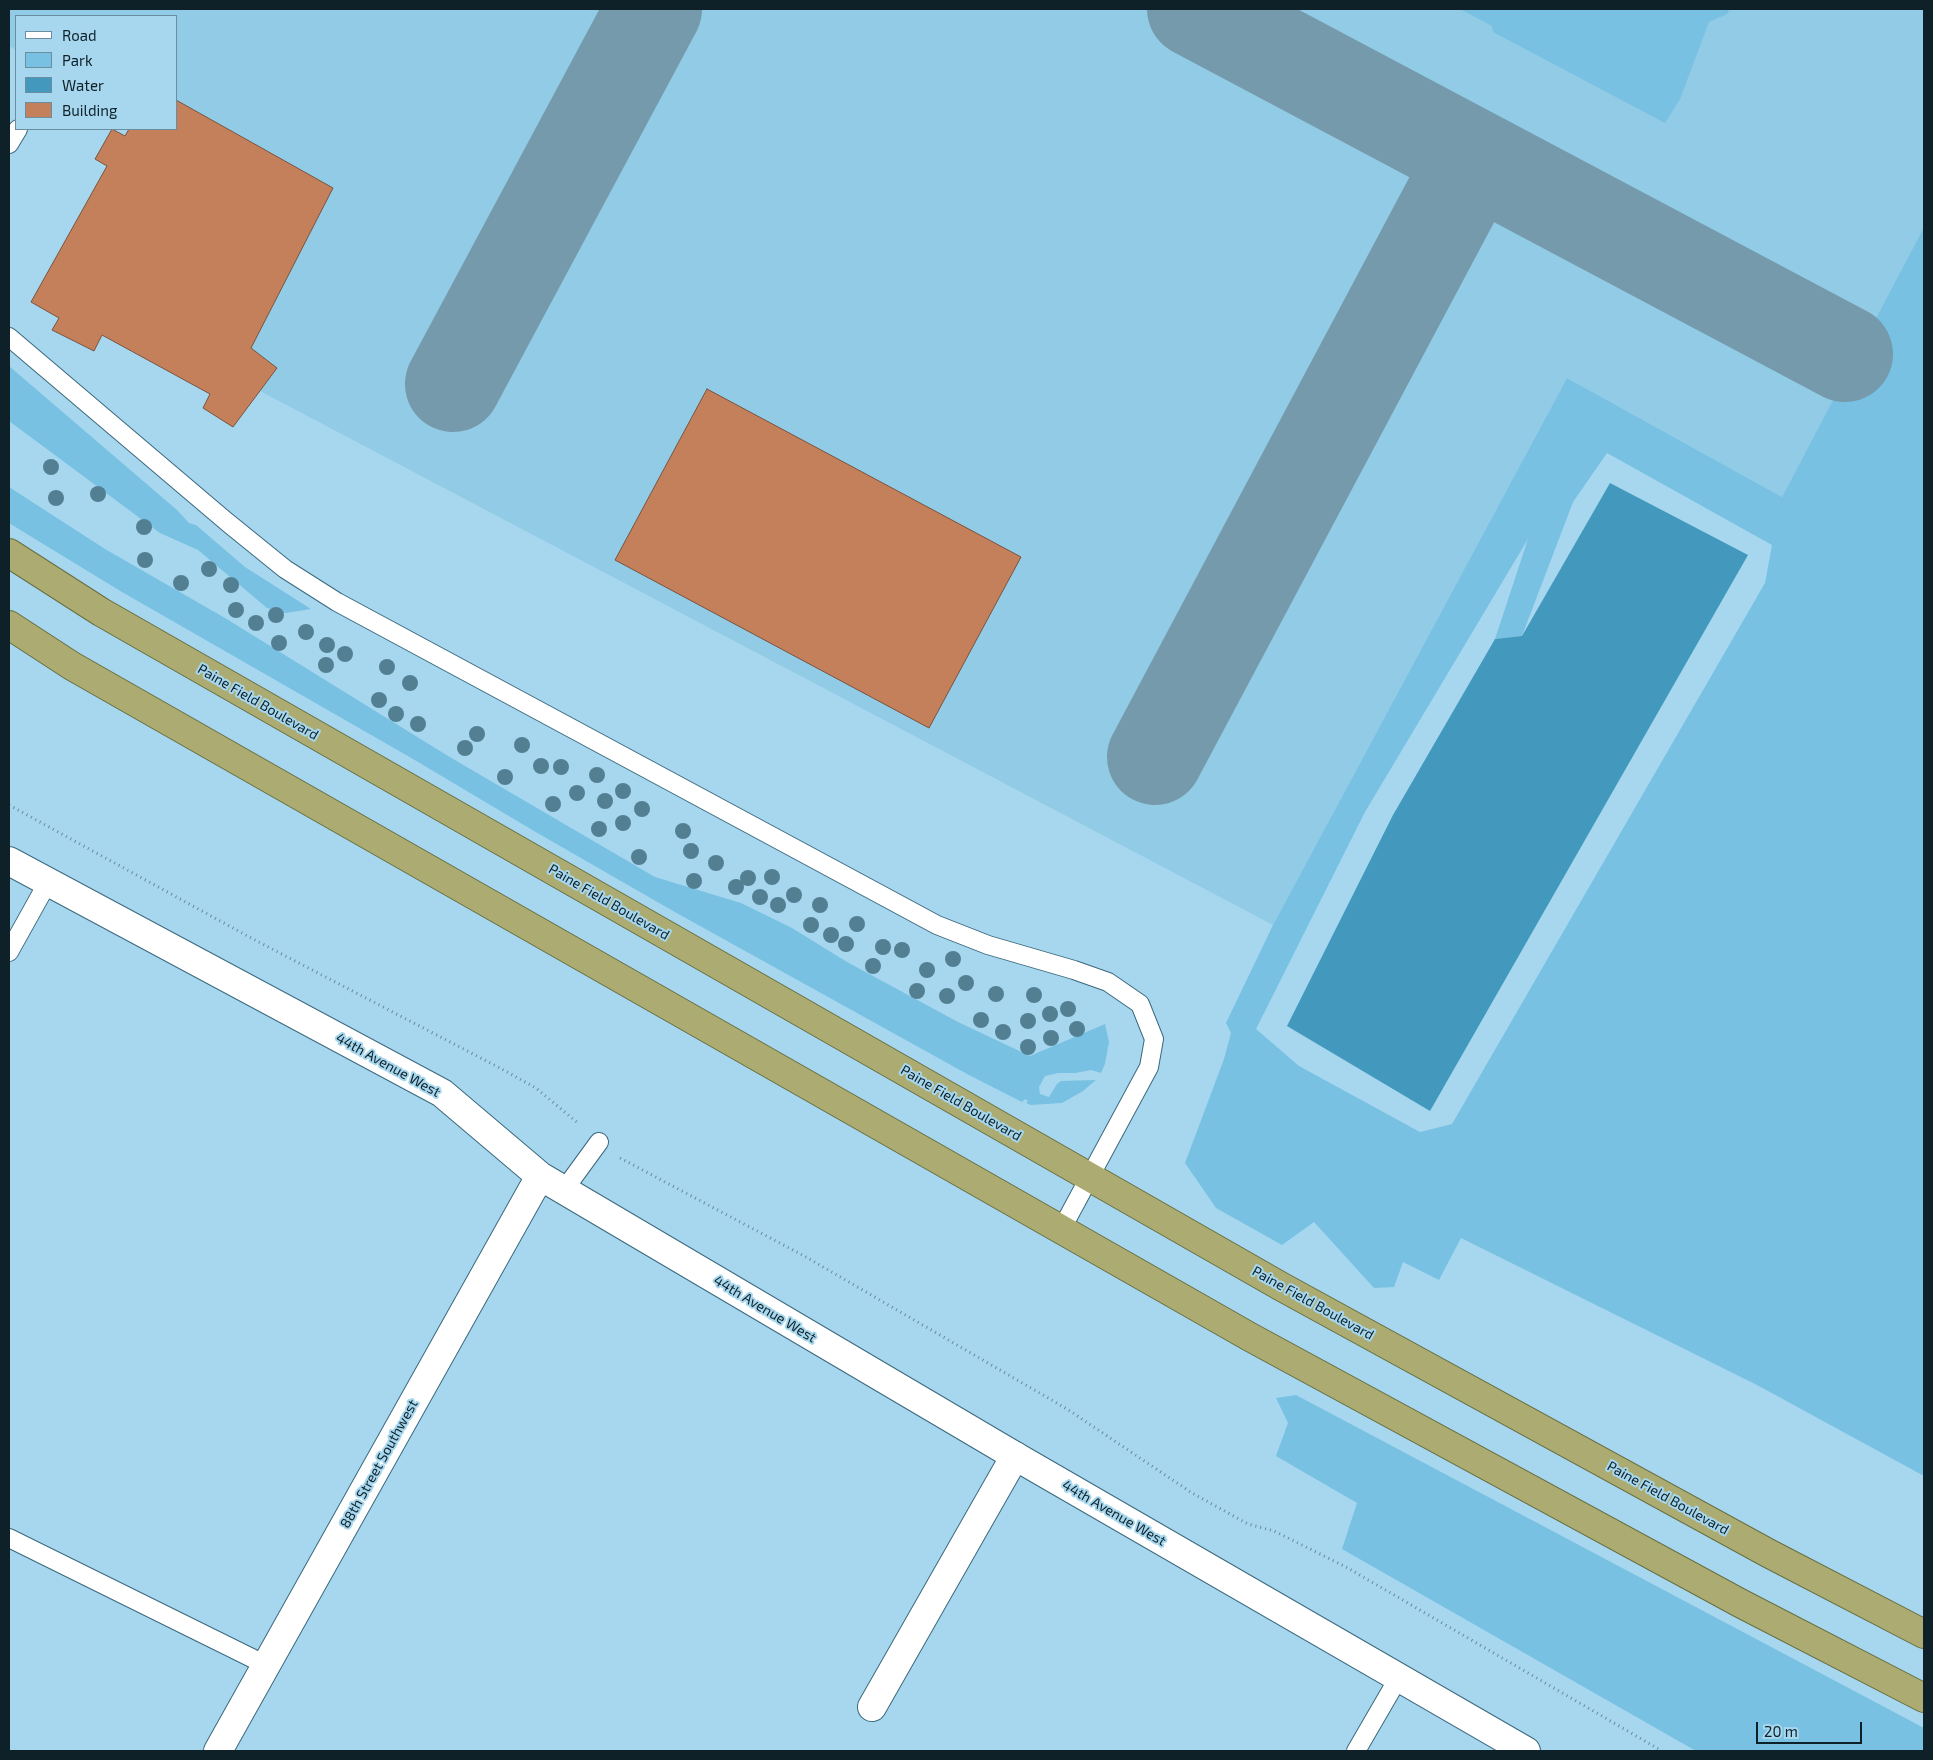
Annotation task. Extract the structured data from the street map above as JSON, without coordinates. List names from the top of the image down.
{
  "streets": {
    "highway": ["Paine Field Boulevard"],
    "street": ["44th Avenue West", "88th Street Southwest"]
  },
  "crossings": [
    ["44th Avenue West", "88th Street Southwest"]
  ],
  "legend": [
    "Road",
    "Park",
    "Water",
    "Building"
  ],
  "scale_bar": "20 m"
}
